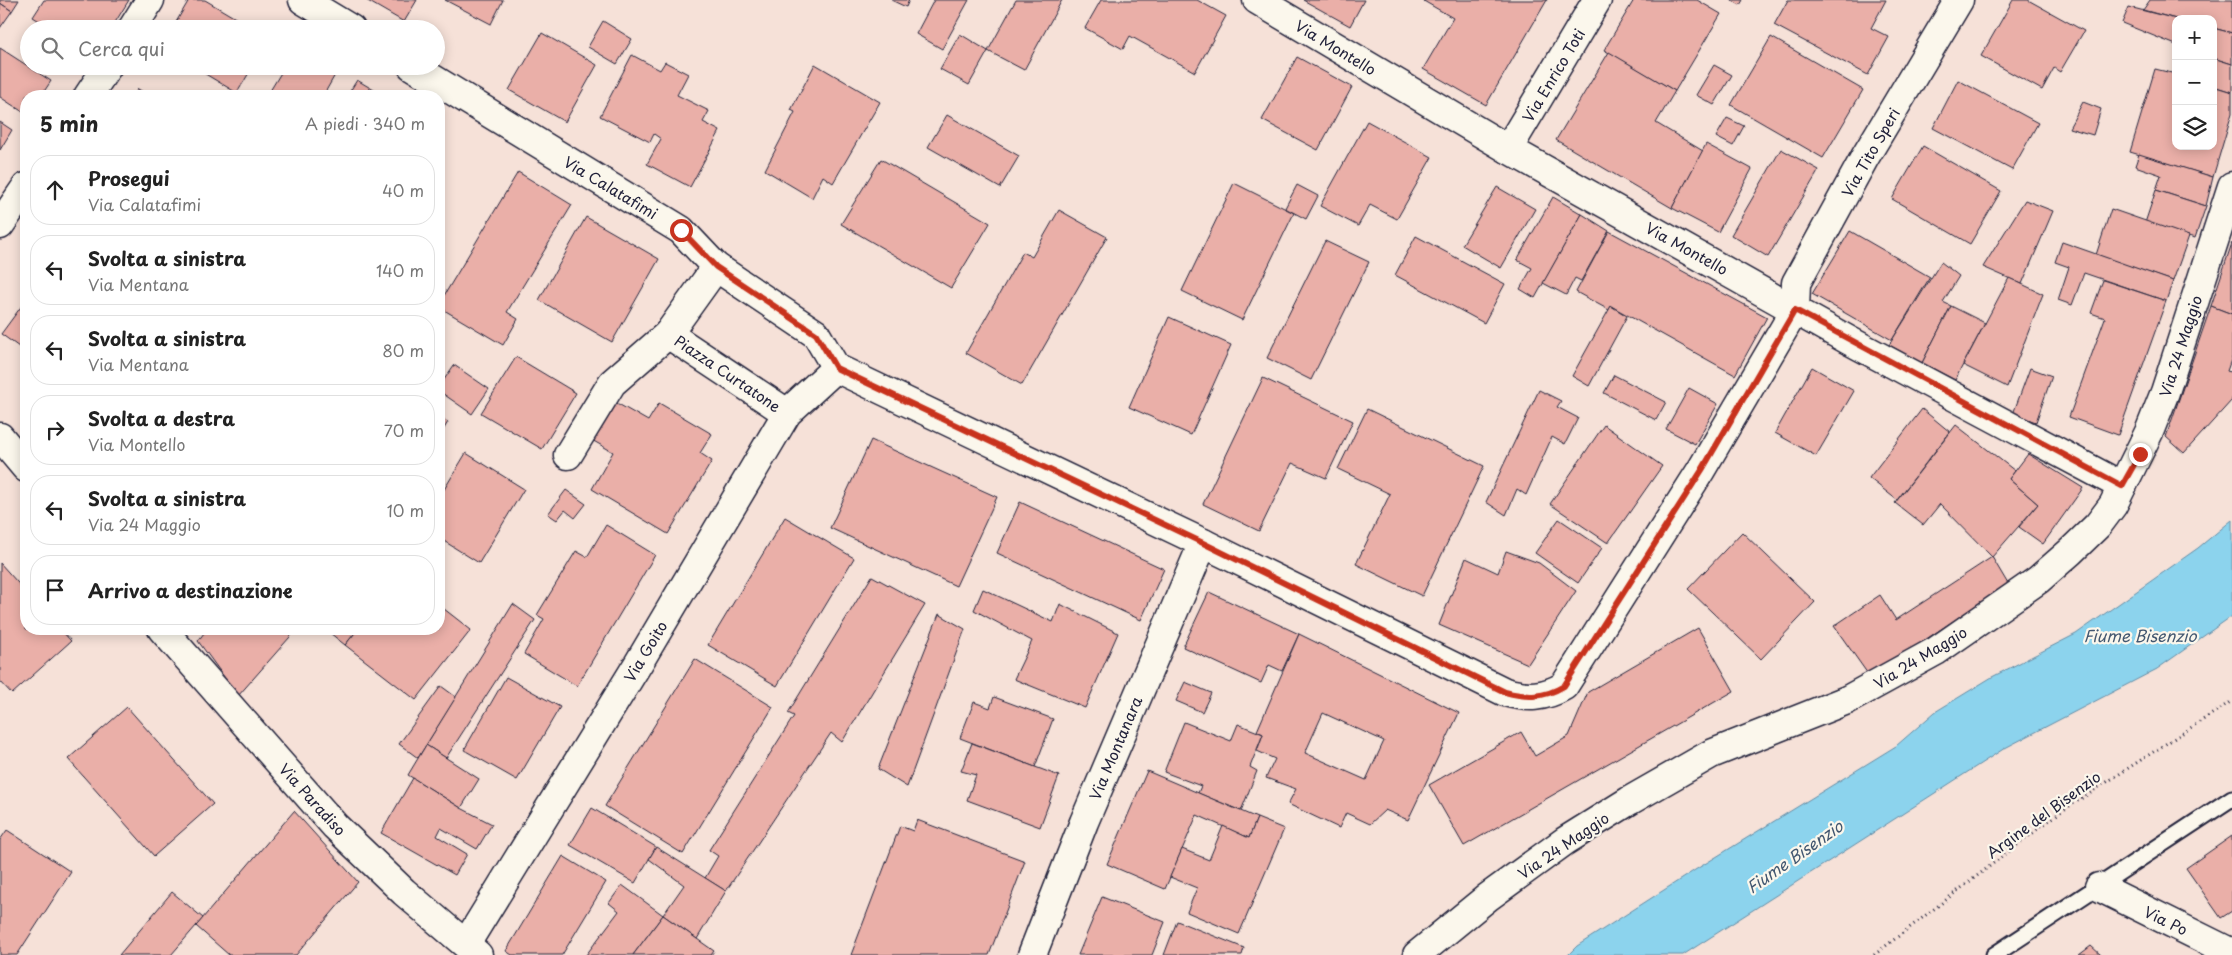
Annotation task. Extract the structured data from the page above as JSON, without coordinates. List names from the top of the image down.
{
  "streets": {
    "street": [
      "Via Montello",
      "Via Enrico Toti",
      "Via Tito Speri",
      "Via Calatafimi",
      "Via 24 Maggio",
      "Piazza Curtatone",
      "Via Goito",
      "Via Montanara",
      "Via Paradiso",
      "Via Po"
    ],
    "path": ["Argine del Bisenzio"]
  },
  "crossings": [
    ["Via Montello", "Via Enrico Toti"],
    ["Via Montello", "Via Tito Speri"],
    ["Via Montello", "Via 24 Maggio"],
    ["Via Calatafimi", "Piazza Curtatone"],
    ["Via Calatafimi", "Via Goito"],
    ["Piazza Curtatone", "Via Goito"],
    ["Via Goito", "Via Paradiso"]
  ],
  "water": ["Fiume Bisenzio"],
  "page": {
    "map_buttons": ["+", "−"],
    "search": "Cerca qui",
    "heading": ["5 min", "A piedi · 340 m"],
    "list": [
      ["Prosegui", "Via Calatafimi", "40 m"],
      ["Svolta a sinistra", "Via Mentana", "140 m"],
      ["Svolta a sinistra", "Via Mentana", "80 m"],
      ["Svolta a destra", "Via Montello", "70 m"],
      ["Svolta a sinistra", "Via 24 Maggio", "10 m"],
      "Arrivo a destinazione"
    ]
  }
}
